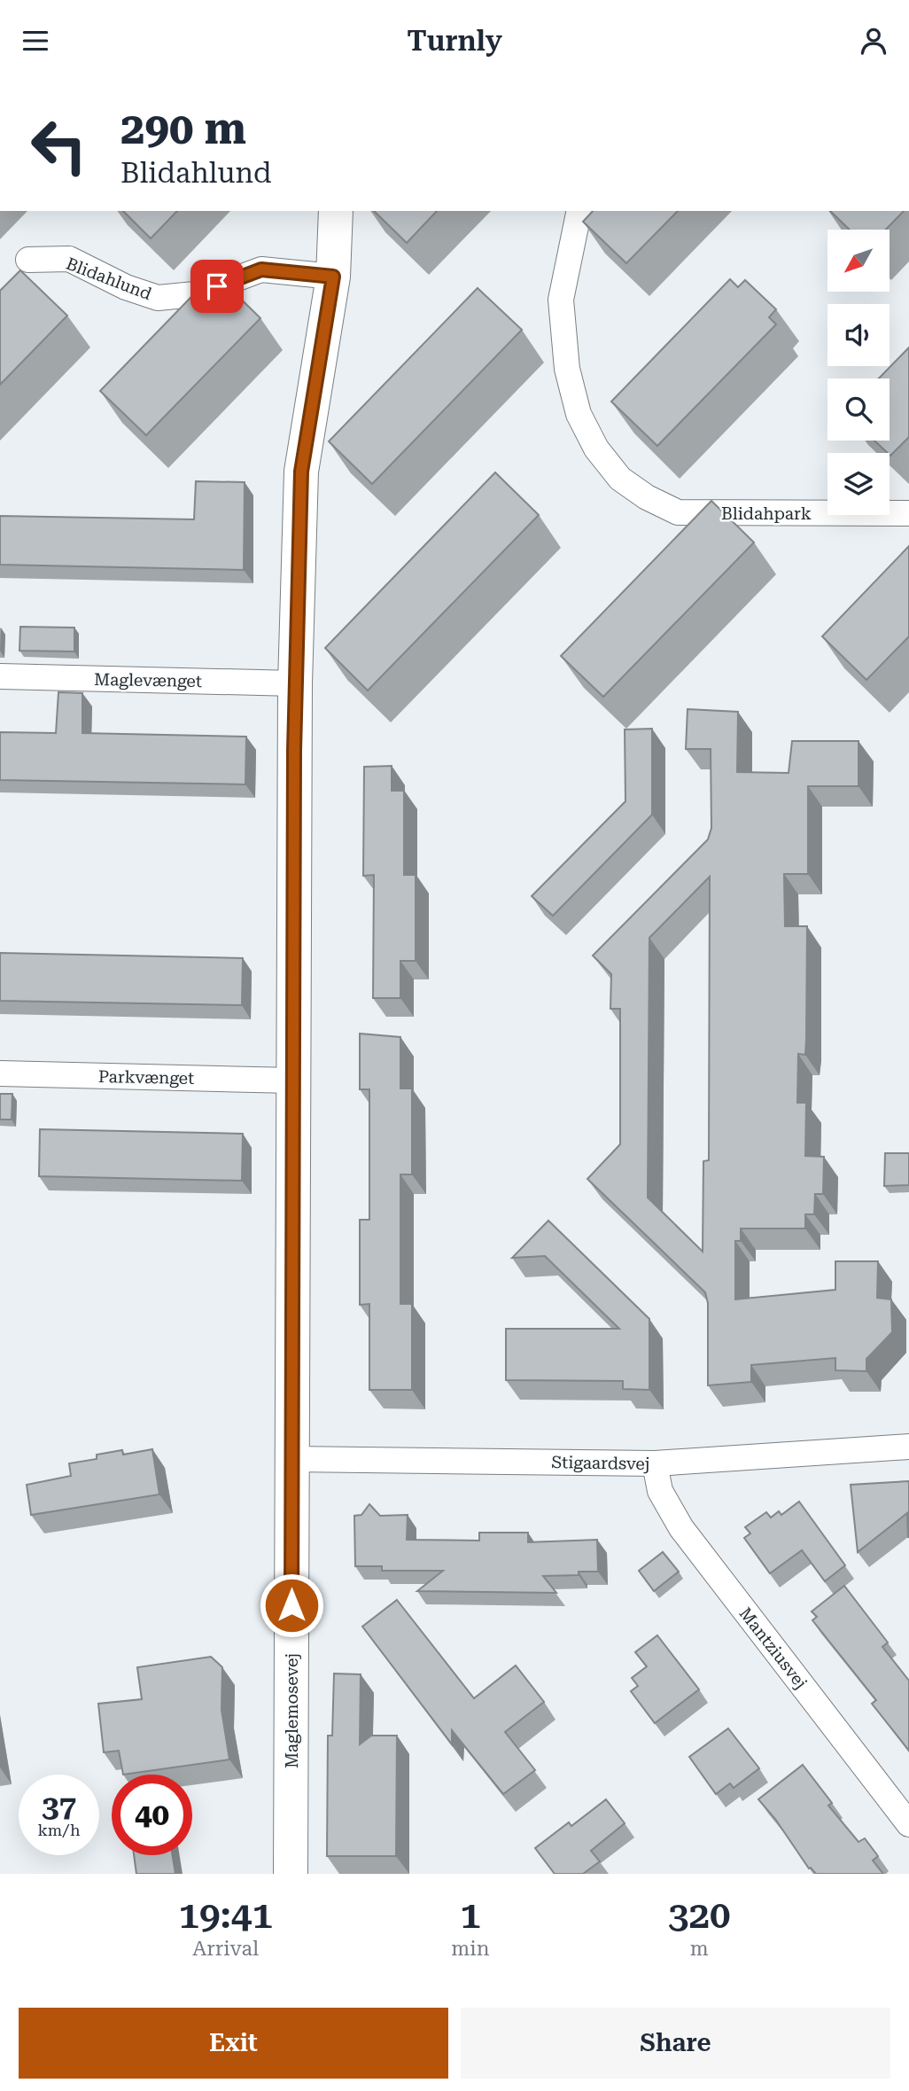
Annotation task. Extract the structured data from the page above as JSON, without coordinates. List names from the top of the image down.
{
  "streets": {
    "street": [
      "Blidahlund",
      "Blidahpark",
      "Maglevænget",
      "Parkvænget",
      "Stigaardsvej",
      "Mantziusvej",
      "Maglemosevej"
    ]
  },
  "crossings": [
    ["Blidahlund", "Maglemosevej"],
    ["Maglevænget", "Maglemosevej"],
    ["Parkvænget", "Maglemosevej"],
    ["Stigaardsvej", "Mantziusvej"],
    ["Stigaardsvej", "Maglemosevej"]
  ],
  "north": "bottom left",
  "page": {
    "header": "Turnly",
    "turn": ["290 m", "Blidahlund"],
    "speed": "37 km/h",
    "limit": "40",
    "eta": [
      "19:41",
      "Arrival",
      "1",
      "min",
      "320",
      "m"
    ],
    "buttons": ["Exit", "Share"]
  }
}
